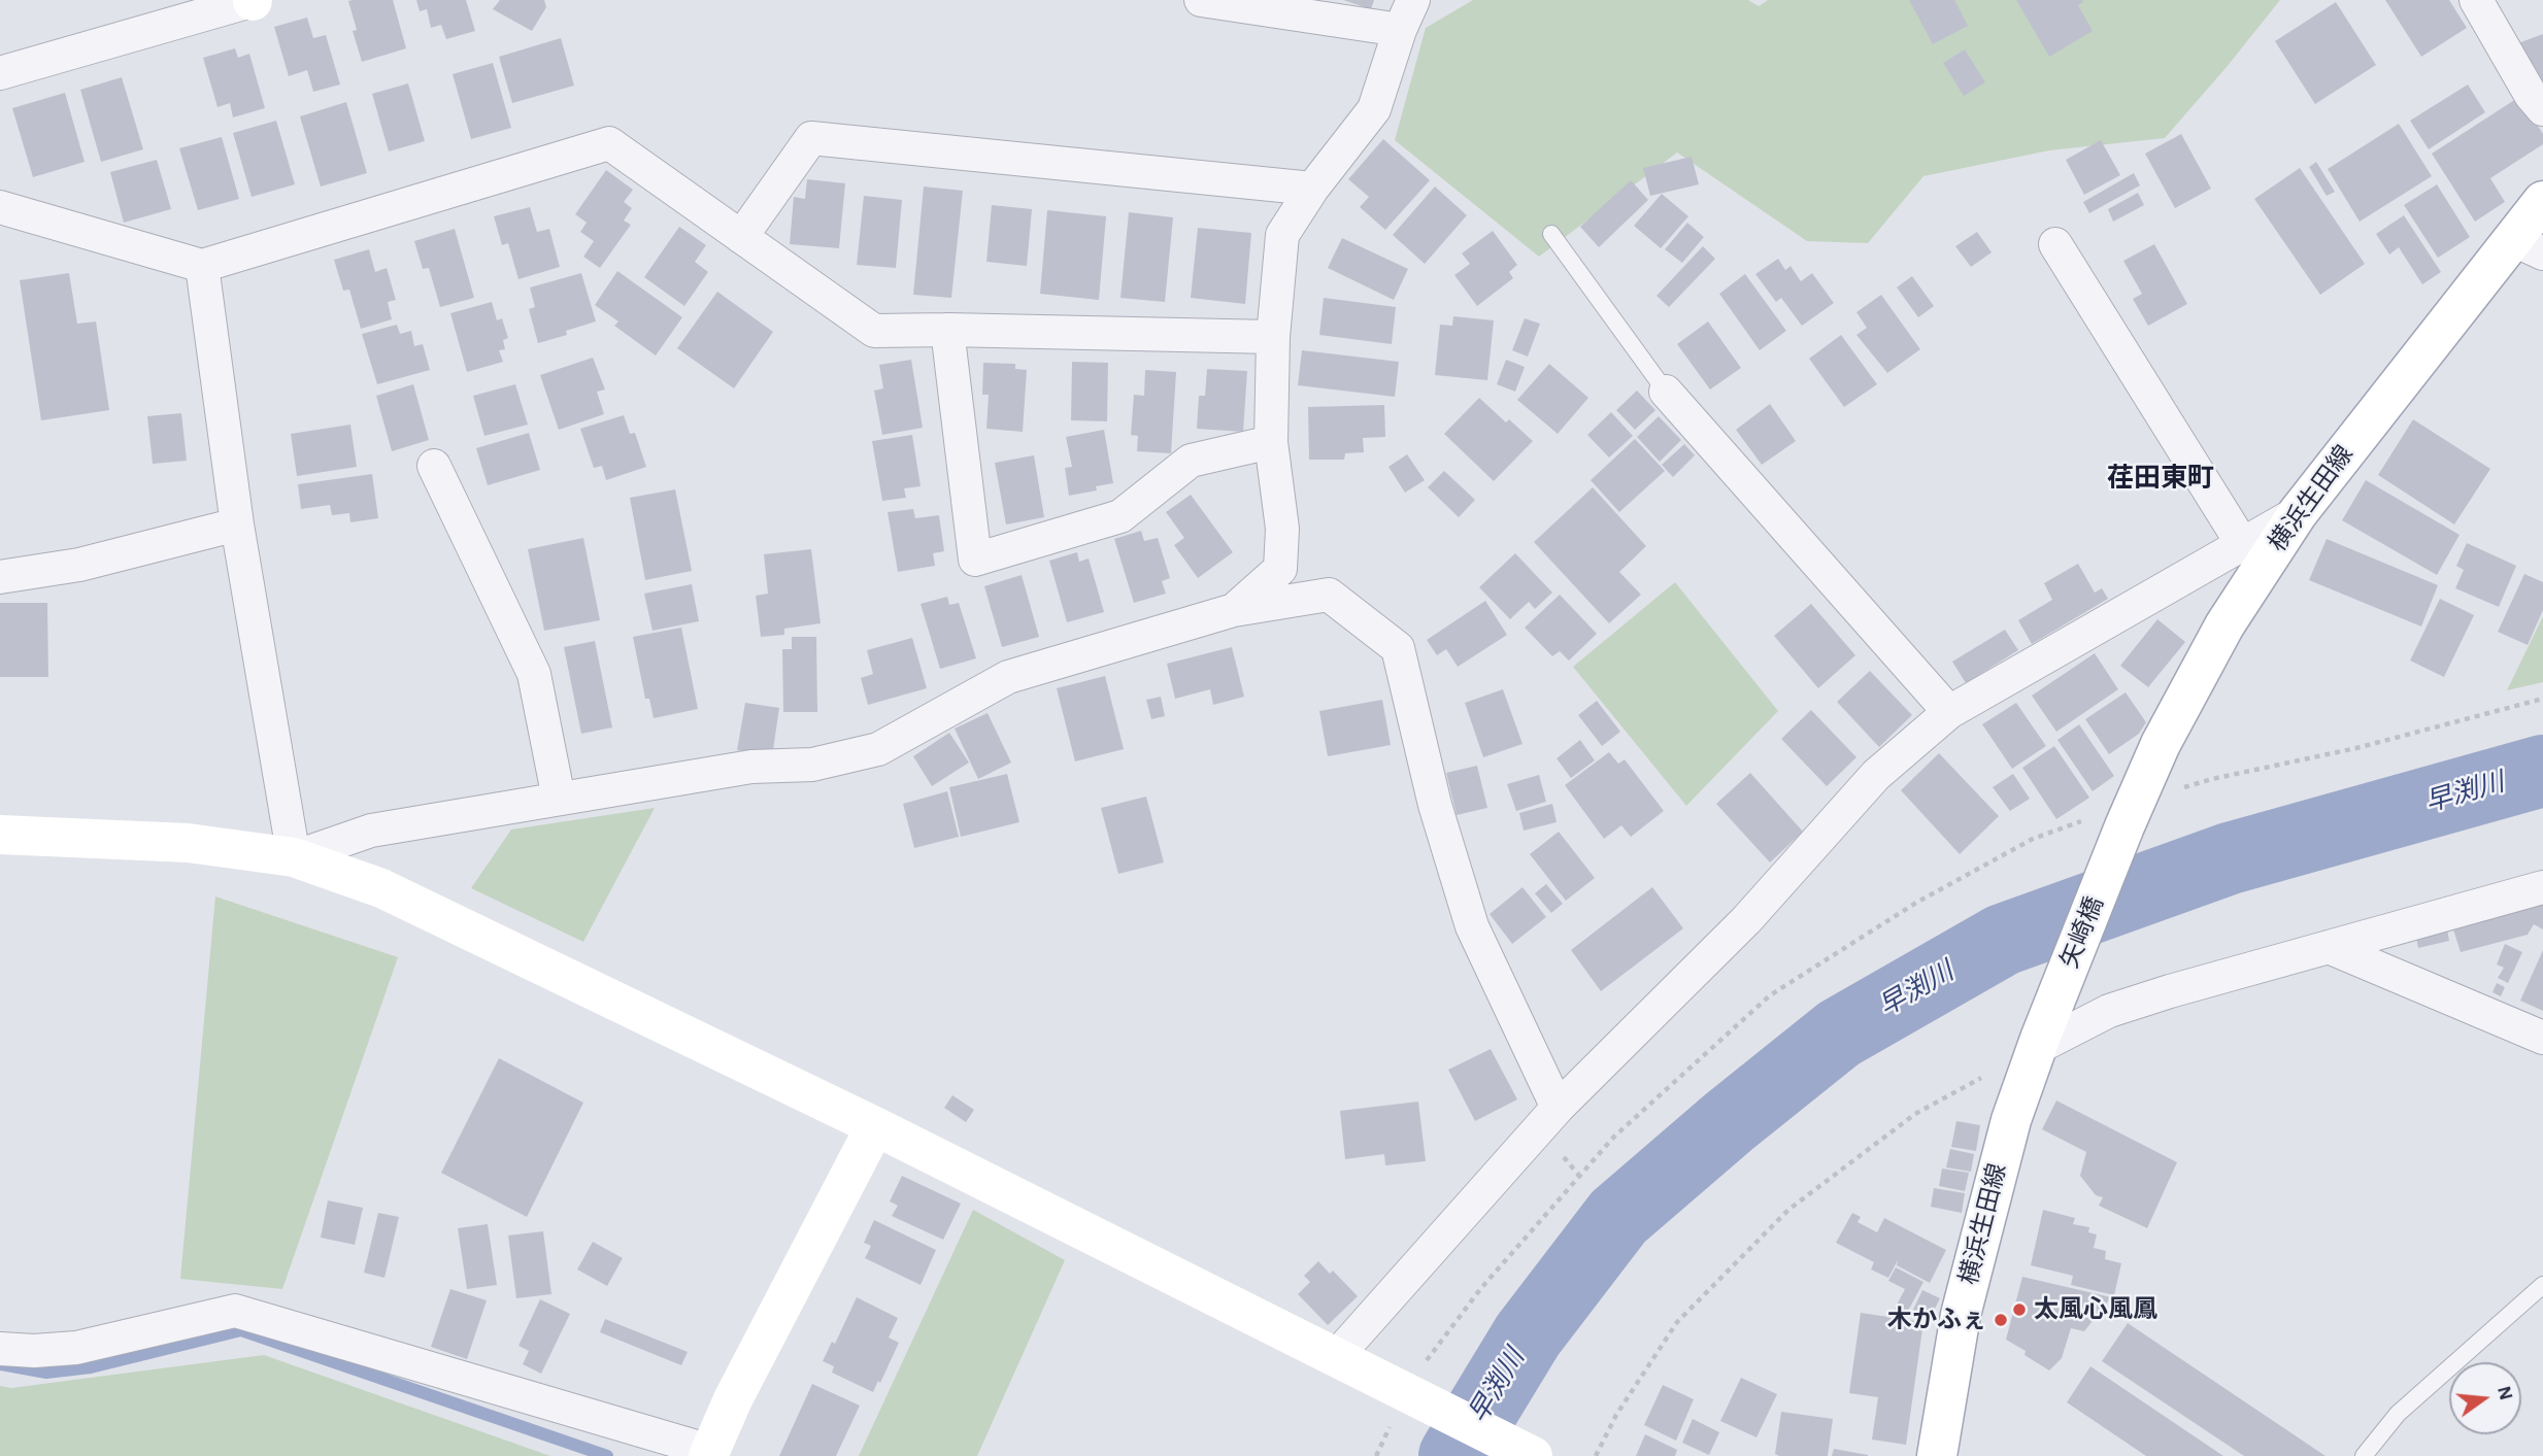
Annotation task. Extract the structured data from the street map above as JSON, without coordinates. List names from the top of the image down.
{
  "streets": {
    "street": ["横浜生田線", "矢崎橋"]
  },
  "crossings": [
    ["横浜生田線", "矢崎橋"]
  ],
  "districts": ["荏田東町"],
  "water": ["早渕川"],
  "places": ["太風心風鳳", "木かふぇ"],
  "north": "right"
}
